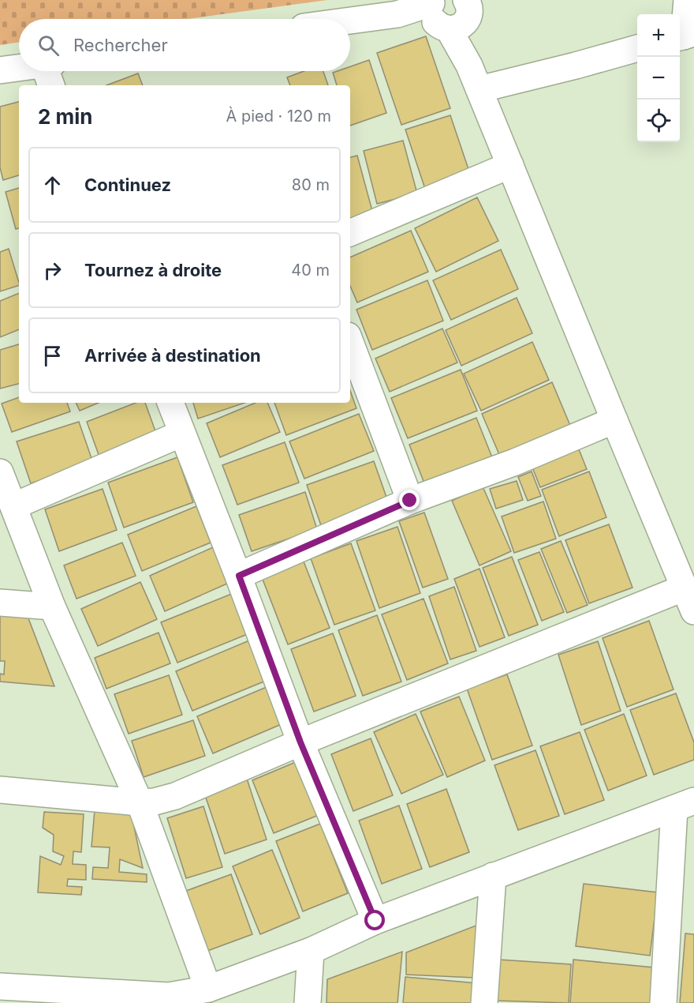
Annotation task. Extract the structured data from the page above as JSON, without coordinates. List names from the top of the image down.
{
  "page": {
    "map_buttons": ["+", "−"],
    "search": "Rechercher",
    "heading": ["2 min", "À pied · 120 m"],
    "list": [
      ["Continuez", "80 m"],
      ["Tournez à droite", "40 m"],
      "Arrivée à destination"
    ]
  }
}
